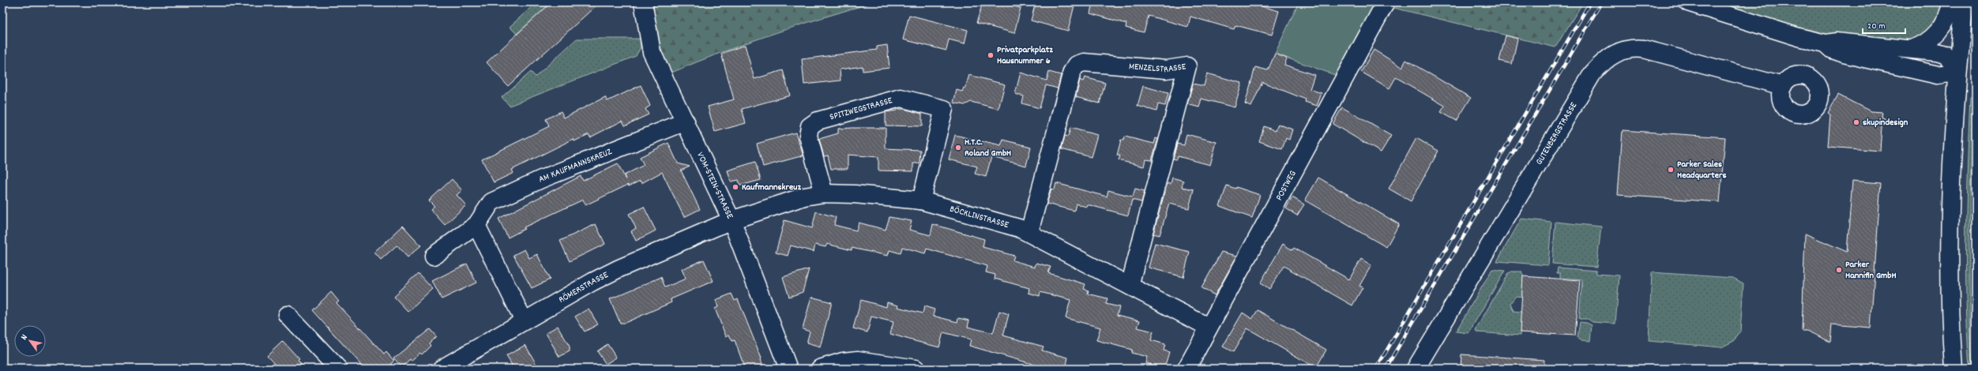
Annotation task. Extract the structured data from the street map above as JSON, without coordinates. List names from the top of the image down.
{
  "streets": {
    "street": [
      "MENZELSTRASSE",
      "SPITZWEGSTRASSE",
      "GUTENBERGSTRASSE",
      "AM KAUFMANNSKREUZ",
      "VOM-STEIN-STRASSE",
      "POSTWEG",
      "BÖCKLINSTRASSE",
      "RÖMERSTRASSE"
    ]
  },
  "crossings": [
    ["MENZELSTRASSE", "BÖCKLINSTRASSE"],
    ["SPITZWEGSTRASSE", "BÖCKLINSTRASSE"],
    ["AM KAUFMANNSKREUZ", "VOM-STEIN-STRASSE"],
    ["VOM-STEIN-STRASSE", "BÖCKLINSTRASSE"],
    ["VOM-STEIN-STRASSE", "RÖMERSTRASSE"],
    ["POSTWEG", "BÖCKLINSTRASSE"],
    ["BÖCKLINSTRASSE", "RÖMERSTRASSE"]
  ],
  "places": [
    "Privatparkplatz Hausnummer 6",
    "skupindesign",
    "H.T.C. Roland GmbH",
    "Parker Sales Headquarters",
    "Kaufmannskreuz",
    "Parker Hannifin GmbH"
  ],
  "scale_bar": "20 m",
  "north": "top left"
}
